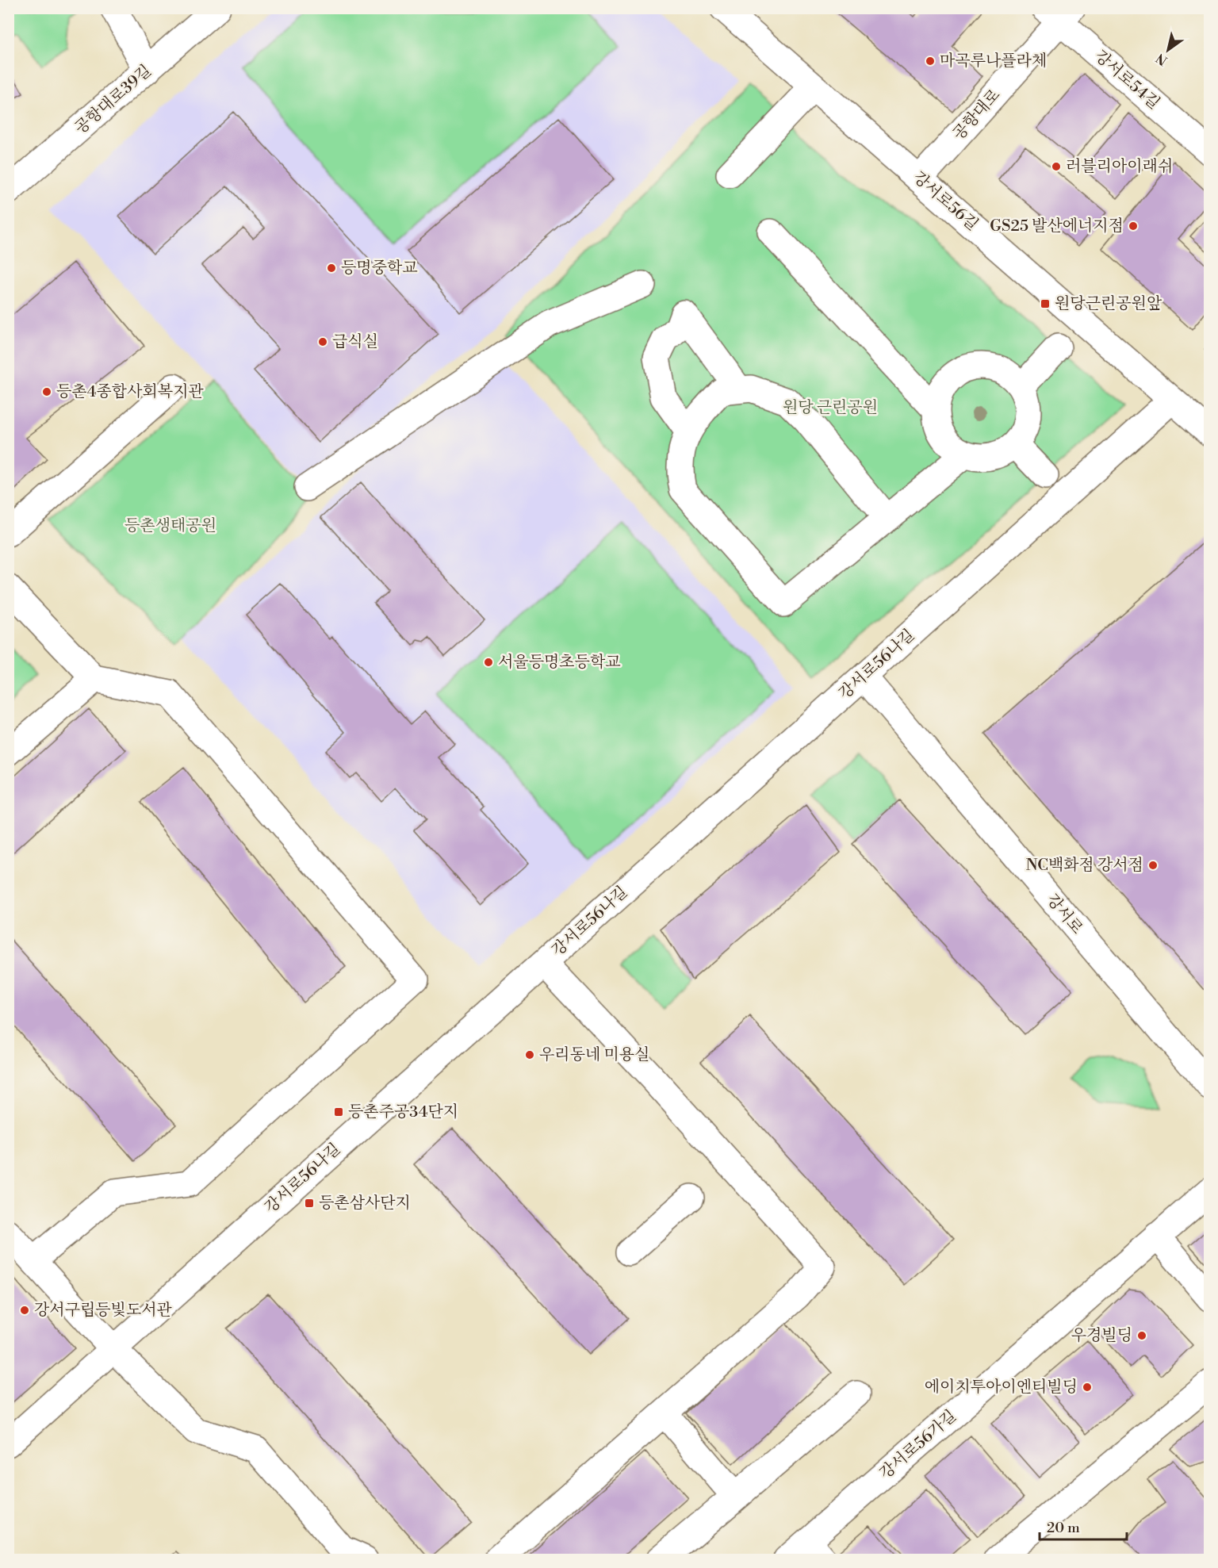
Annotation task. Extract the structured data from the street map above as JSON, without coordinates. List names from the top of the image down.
{
  "streets": {
    "street": [
      "강서로54길",
      "공항대로39길",
      "공항대로",
      "강서로56길",
      "강서로56나길",
      "강서로",
      "강서로56가길"
    ]
  },
  "crossings": [
    ["강서로54길", "공항대로"],
    ["공항대로", "강서로56길"],
    ["강서로56길", "강서로56나길"],
    ["강서로56나길", "강서로"]
  ],
  "parks": ["원당 근린공원", "등촌생태공원"],
  "places": {
    "other": [
      "마곡루나플라체",
      "러블리아이래쉬",
      "GS25 발산에너지점",
      "등명중학교",
      "급식실",
      "등촌4종합사회복지관",
      "서울등명초등학교",
      "NC백화점 강서점",
      "우리동네 미용실",
      "강서구립등빛도서관",
      "우경빌딩",
      "에이치투아이엔티빌딩"
    ],
    "transit": ["원당근린공원앞", "등촌주공34단지", "등촌삼사단지"]
  },
  "scale_bar": "20 m",
  "north": "bottom left"
}
